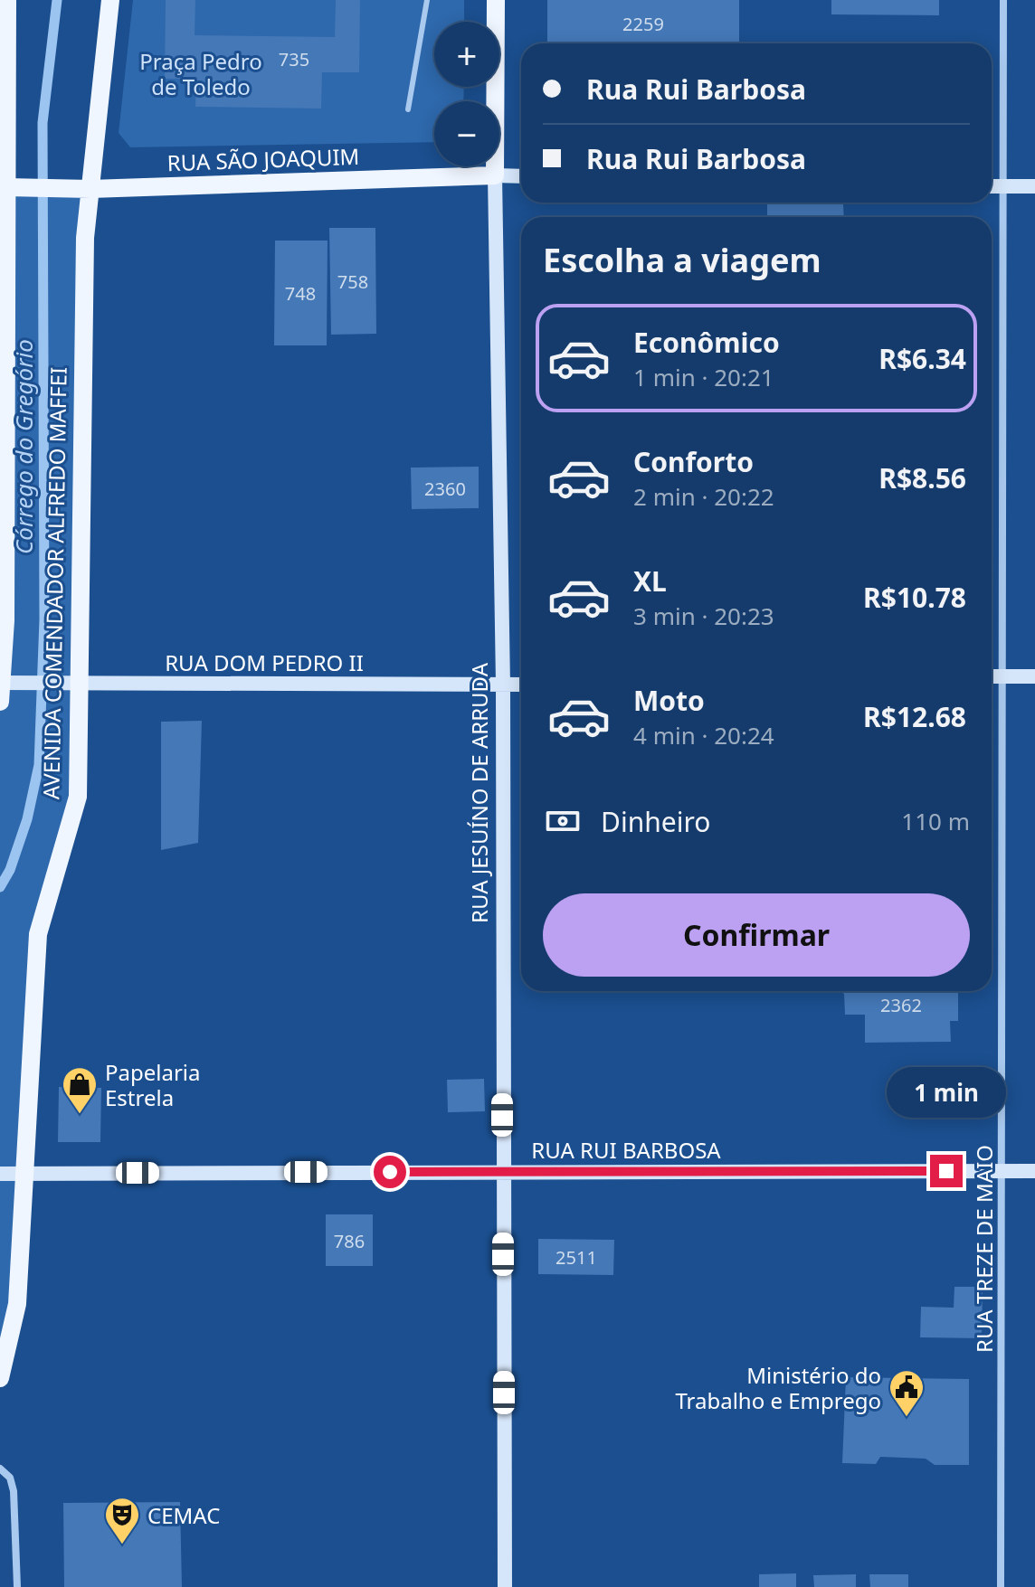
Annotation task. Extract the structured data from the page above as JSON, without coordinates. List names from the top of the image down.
{
  "streets": {
    "main road": [
      "RUA SÃO JOAQUIM",
      "AVENIDA COMENDADOR ALFREDO MAFFEI",
      "RUA DOM PEDRO II",
      "RUA JESUÍNO DE ARRUDA",
      "RUA RUI BARBOSA"
    ],
    "street": ["RUA TREZE DE MAIO"]
  },
  "crossings": [
    ["RUA SÃO JOAQUIM", "AVENIDA COMENDADOR ALFREDO MAFFEI"],
    ["RUA SÃO JOAQUIM", "RUA JESUÍNO DE ARRUDA"],
    ["AVENIDA COMENDADOR ALFREDO MAFFEI", "RUA DOM PEDRO II"],
    ["AVENIDA COMENDADOR ALFREDO MAFFEI", "RUA RUI BARBOSA"],
    ["RUA DOM PEDRO II", "RUA JESUÍNO DE ARRUDA"],
    ["RUA JESUÍNO DE ARRUDA", "RUA RUI BARBOSA"],
    ["RUA RUI BARBOSA", "RUA TREZE DE MAIO"]
  ],
  "water": ["Córrego do Gregório"],
  "parks": ["Praça Pedro de Toledo"],
  "places": {
    "shop": ["Papelaria Estrela"],
    "public building": ["Ministério do Trabalho e Emprego"],
    "theatre": ["CEMAC"]
  },
  "house_numbers": [
    "2259",
    "735",
    "758",
    "748",
    "2360",
    "2362",
    "786",
    "2511"
  ],
  "page": {
    "map_buttons": ["+", "−"],
    "banner": ["Rua Rui Barbosa", "Rua Rui Barbosa"],
    "heading": "Escolha a viagem",
    "list": [
      {
        "name": "Econômico",
        "note": "1 min · 20:21",
        "value": "R$6.34"
      },
      {
        "name": "Conforto",
        "note": "2 min · 20:22",
        "value": "R$8.56"
      },
      {
        "name": "XL",
        "note": "3 min · 20:23",
        "value": "R$10.78"
      },
      {
        "name": "Moto",
        "note": "4 min · 20:24",
        "value": "R$12.68"
      }
    ],
    "pay": ["Dinheiro", "110 m"],
    "buttons": "Confirmar",
    "bubble": "1 min"
  }
}
